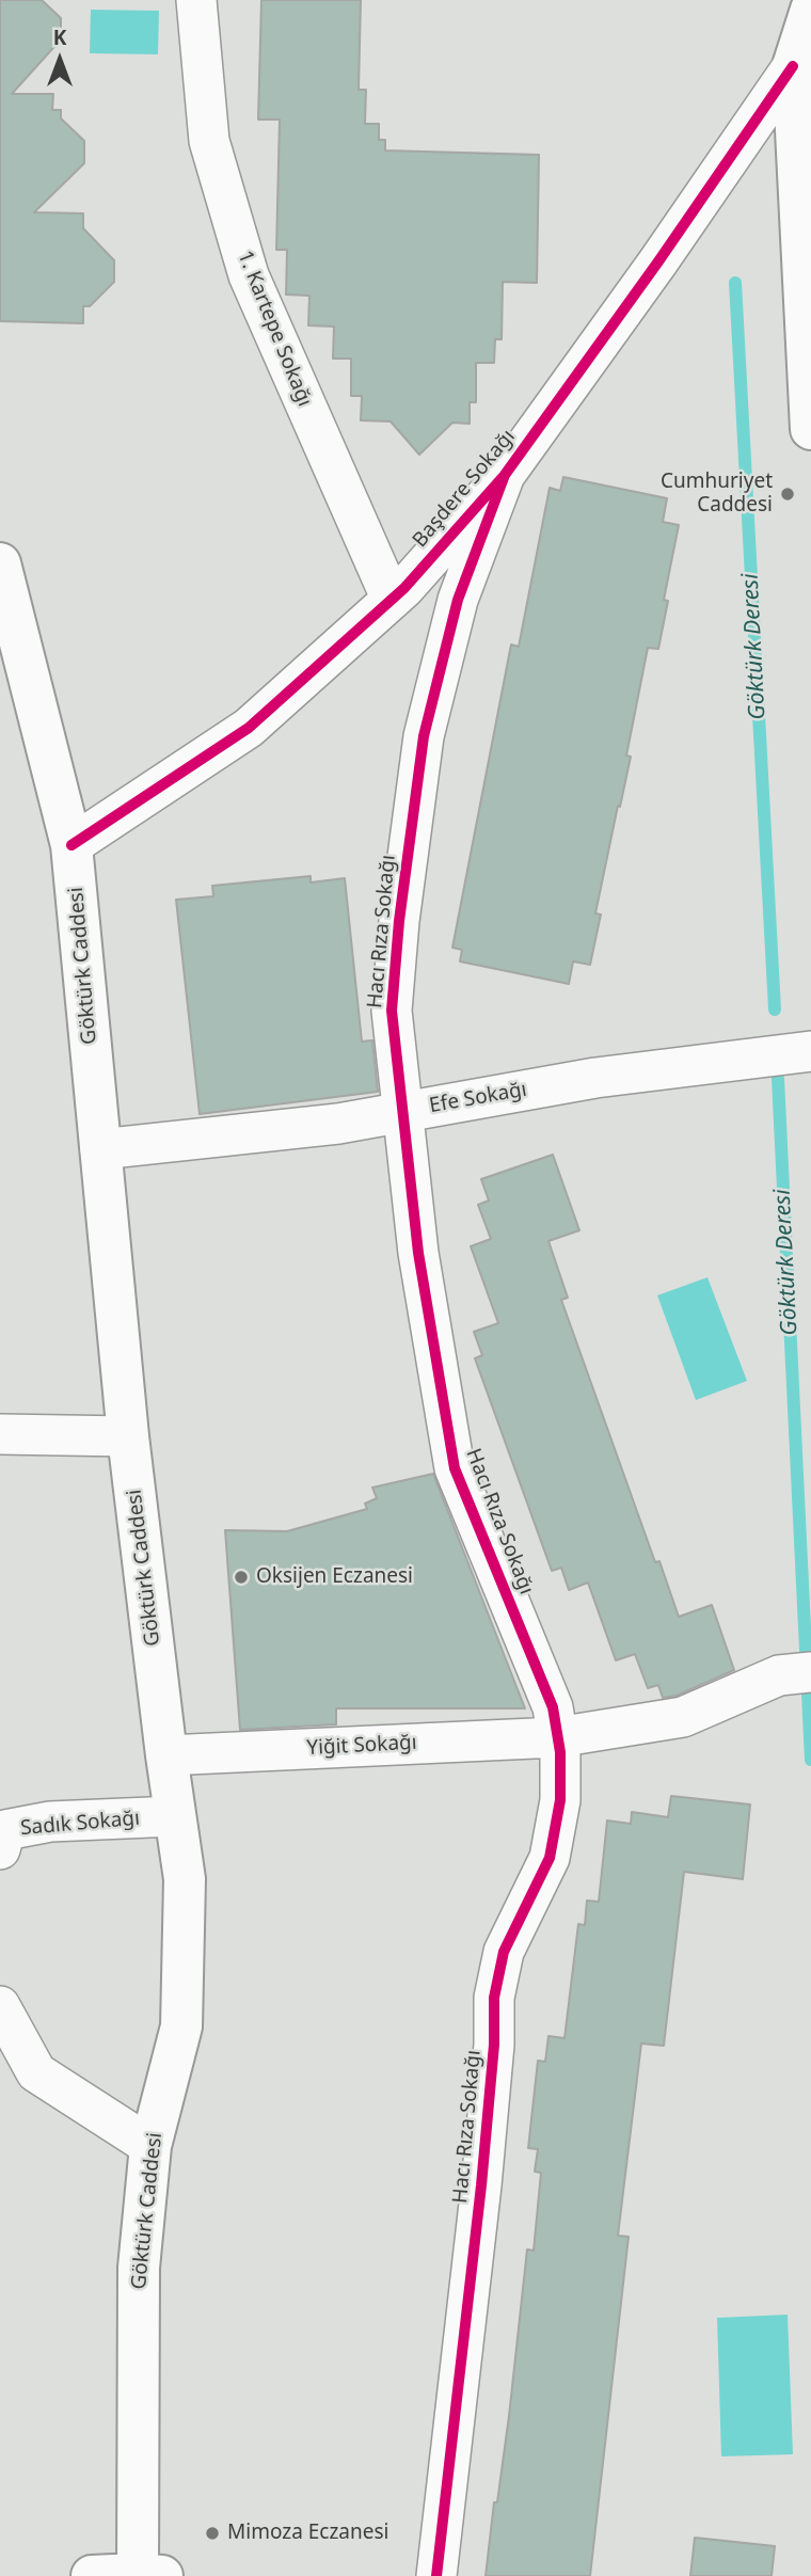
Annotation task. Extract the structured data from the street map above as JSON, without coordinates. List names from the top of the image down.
{
  "streets": {
    "main road": ["Göktürk Caddesi"],
    "street": [
      "1. Kartepe Sokağı",
      "Başdere Sokağı",
      "Hacı Rıza Sokağı",
      "Efe Sokağı",
      "Yiğit Sokağı",
      "Sadık Sokağı"
    ]
  },
  "crossings": [
    ["1. Kartepe Sokağı", "Başdere Sokağı"],
    ["Başdere Sokağı", "Hacı Rıza Sokağı"],
    ["Başdere Sokağı", "Göktürk Caddesi"],
    ["Hacı Rıza Sokağı", "Efe Sokağı"],
    ["Hacı Rıza Sokağı", "Yiğit Sokağı"],
    ["Göktürk Caddesi", "Efe Sokağı"],
    ["Göktürk Caddesi", "Yiğit Sokağı"],
    ["Göktürk Caddesi", "Sadık Sokağı"]
  ],
  "water": ["Göktürk Deresi"],
  "places": ["Cumhuriyet Caddesi", "Oksijen Eczanesi", "Mimoza Eczanesi"],
  "north": "top"
}
